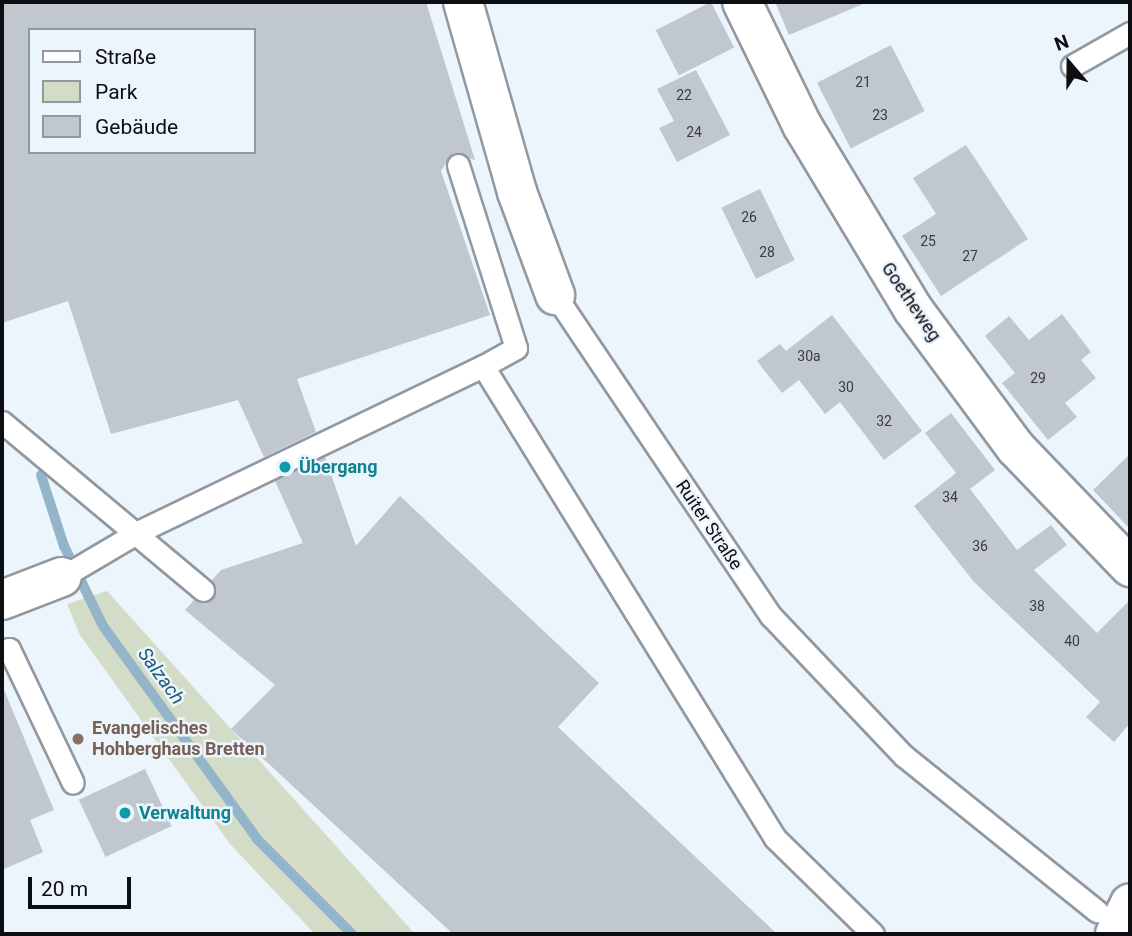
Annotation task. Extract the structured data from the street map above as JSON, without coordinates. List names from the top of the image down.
{
  "streets": {
    "street": ["Goetheweg", "Ruiter Straße"]
  },
  "water": ["Salzach"],
  "places": ["Übergang", "Evangelisches Hohberghaus Bretten", "Verwaltung"],
  "house_numbers": [
    "21",
    "22",
    "23",
    "24",
    "26",
    "25",
    "28",
    "27",
    "30a",
    "29",
    "30",
    "32",
    "34",
    "36",
    "38",
    "40"
  ],
  "legend": ["Straße", "Park", "Gebäude"],
  "scale_bar": "20 m",
  "north": "top"
}
